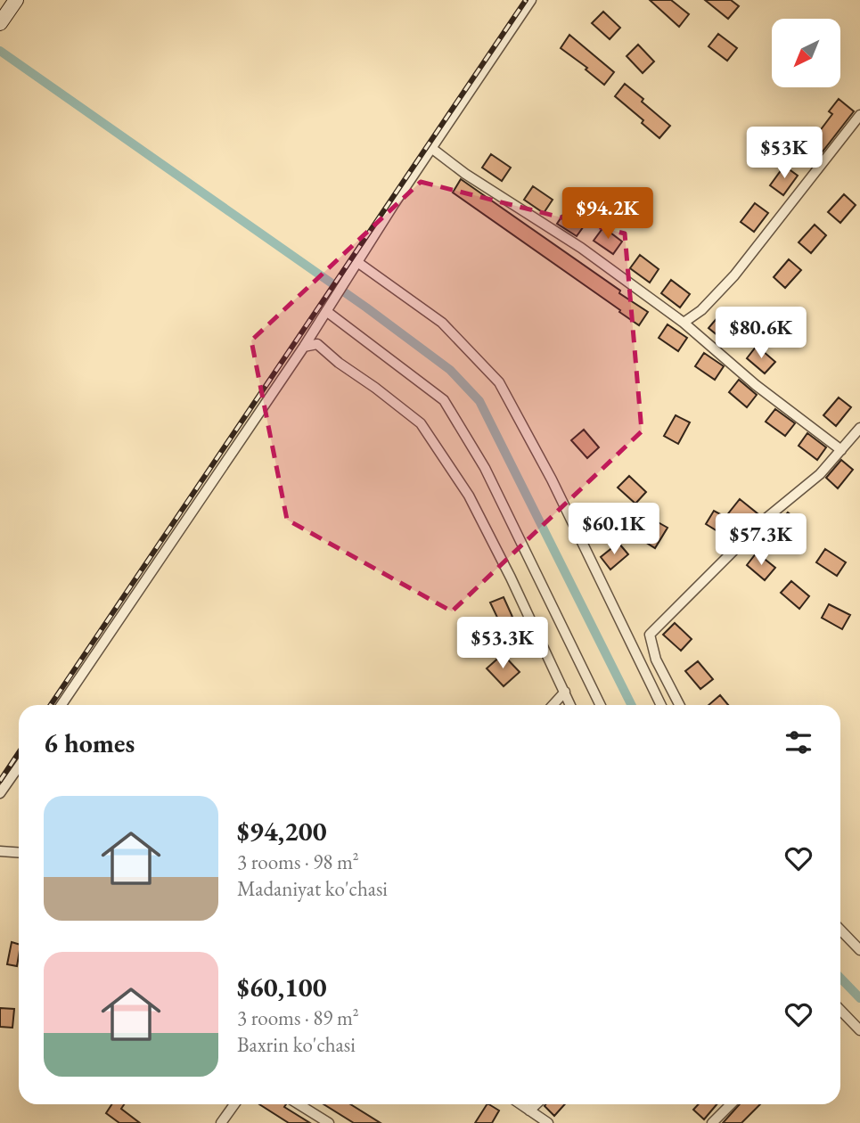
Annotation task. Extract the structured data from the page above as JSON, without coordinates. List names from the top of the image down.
{
  "north": "bottom left",
  "page": {
    "price": [
      "$53K",
      "$94.2K",
      "$80.6K",
      "$60.1K",
      "$57.3K",
      "$53.3K"
    ],
    "heading": "6 homes",
    "list": [
      {
        "name": "$94,200",
        "note": "3 rooms · 98 m² · Madaniyat ko'chasi"
      },
      {
        "name": "$60,100",
        "note": "3 rooms · 89 m² · Baxrin ko'chasi"
      }
    ]
  }
}
